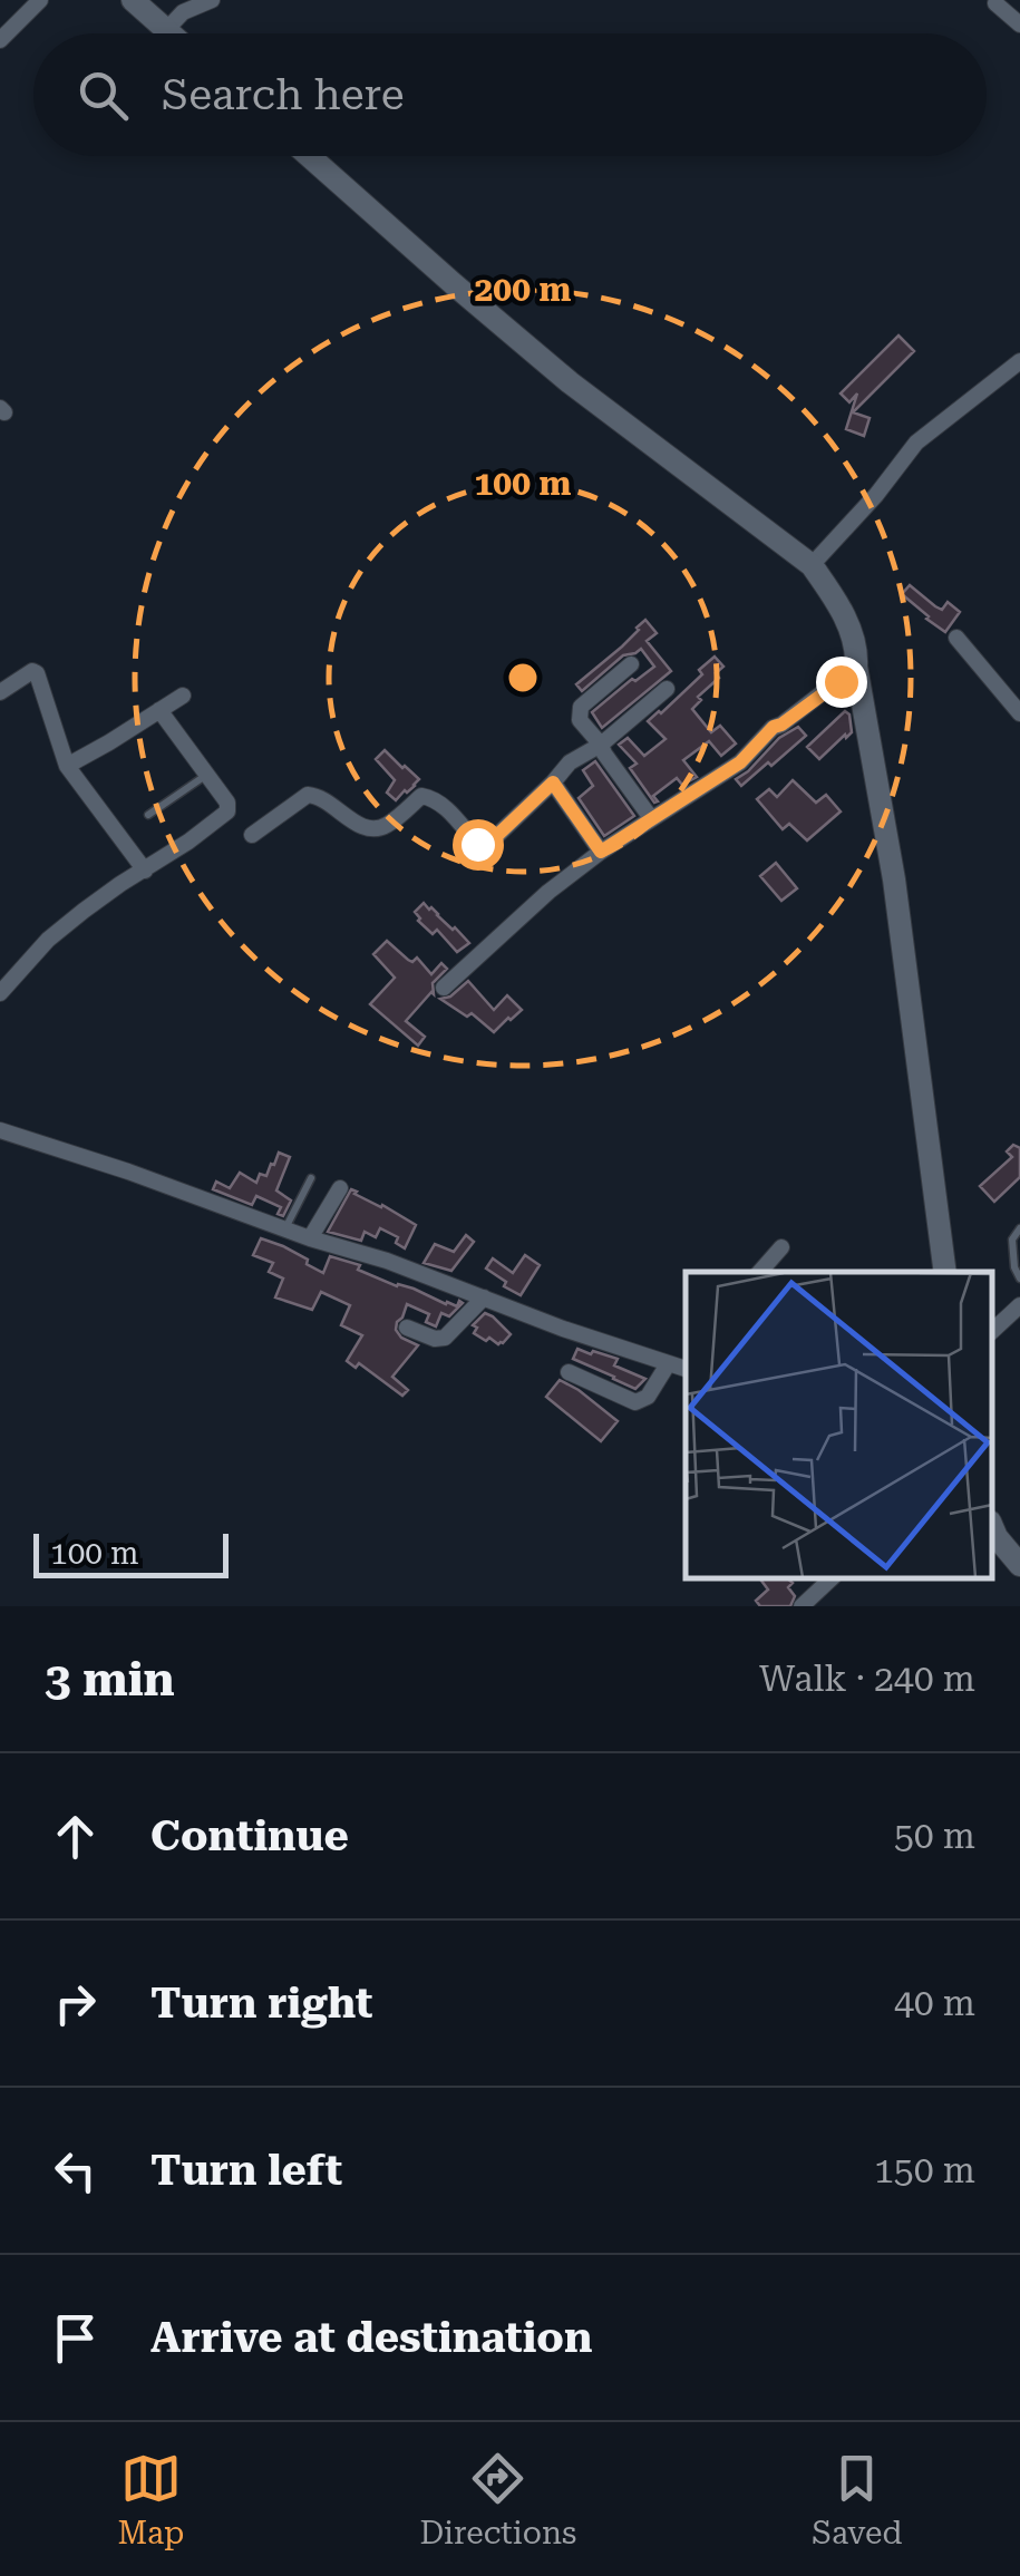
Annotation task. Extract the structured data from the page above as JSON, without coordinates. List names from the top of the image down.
{
  "scale_bar": "100 m",
  "page": {
    "search": "Search here",
    "scale": "100 m",
    "heading": ["3 min", "Walk · 240 m"],
    "list": [
      ["Continue", "50 m"],
      ["Turn right", "40 m"],
      ["Turn left", "150 m"],
      "Arrive at destination"
    ],
    "nav": ["Map", "Directions", "Saved"]
  },
  "rings": ["200 m", "100 m"]
}
